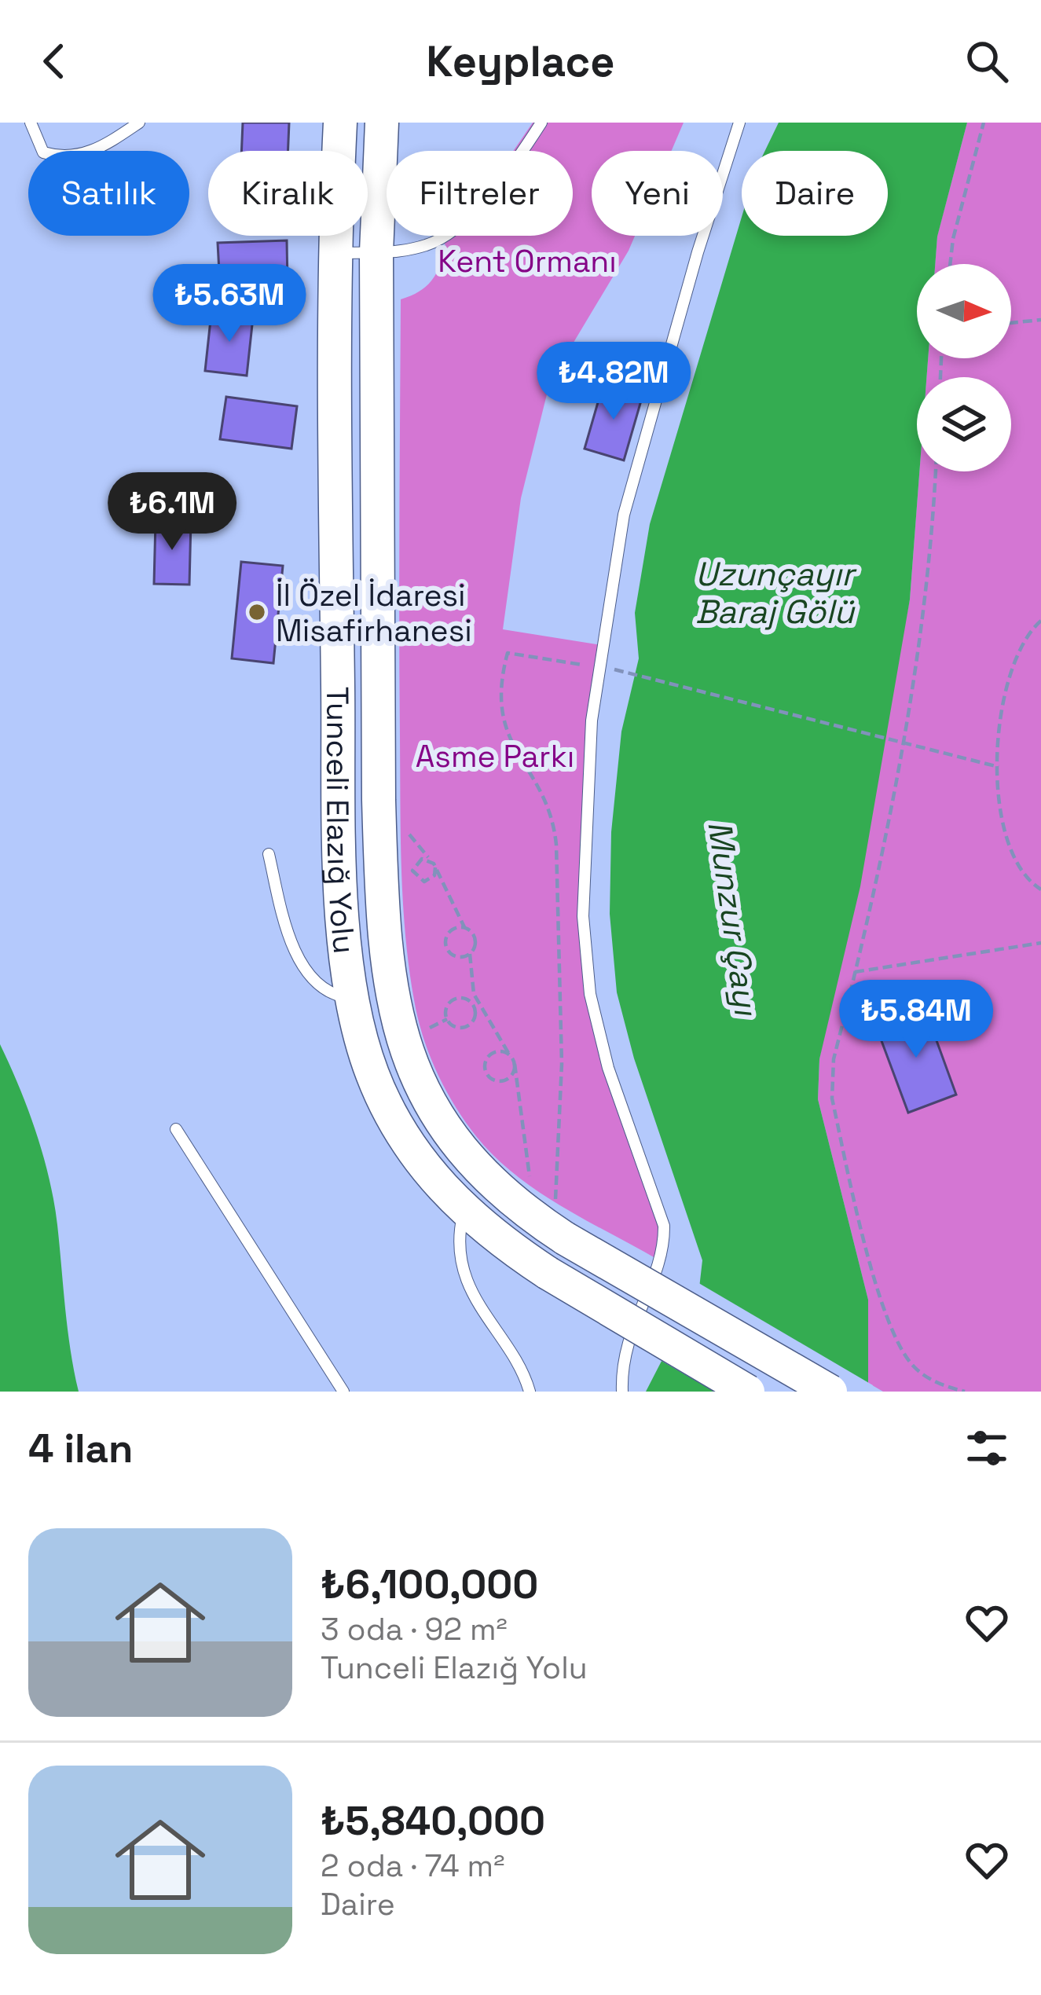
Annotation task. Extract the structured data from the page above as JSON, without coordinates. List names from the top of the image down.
{
  "streets": {
    "main road": ["Tunceli Elazığ Yolu"]
  },
  "water": ["Uzunçayır Baraj Gölü", "Munzur Çayı"],
  "parks": ["Kent Ormanı", "Asme Parkı"],
  "places": ["İl Özel İdaresi Misafirhanesi"],
  "north": "right",
  "page": {
    "header": "Keyplace",
    "chip": [
      "Satılık",
      "Kiralık",
      "Filtreler",
      "Yeni",
      "Daire"
    ],
    "price": [
      "₺5.63M",
      "₺4.82M",
      "₺6.1M",
      "₺5.84M"
    ],
    "heading": "4 ilan",
    "list": [
      {
        "name": "₺6,100,000",
        "note": "3 oda · 92 m² · Tunceli Elazığ Yolu"
      },
      {
        "name": "₺5,840,000",
        "note": "2 oda · 74 m² · Daire"
      }
    ]
  }
}
